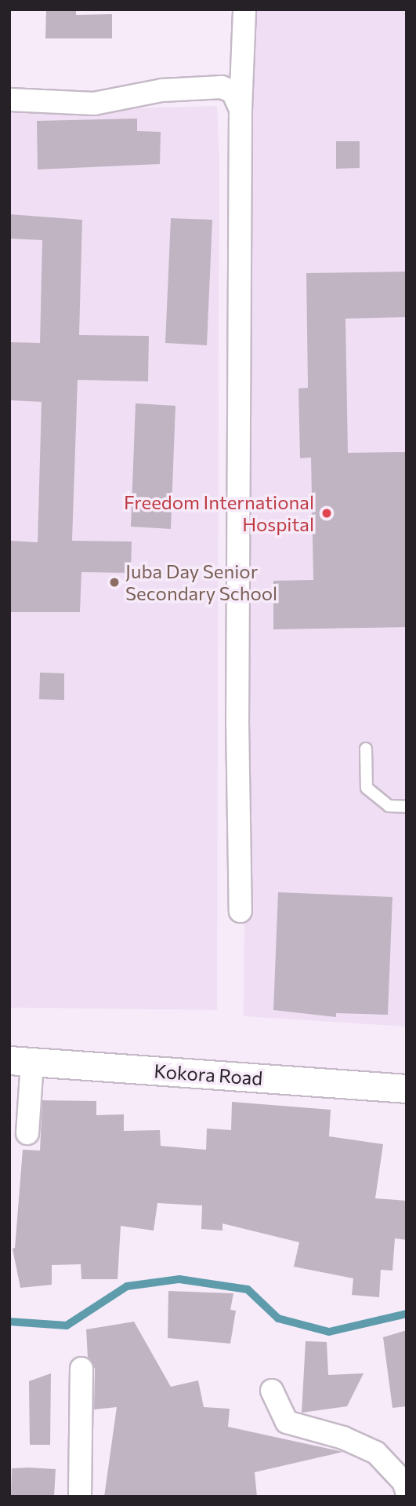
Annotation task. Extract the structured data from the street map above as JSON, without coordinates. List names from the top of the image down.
{
  "streets": {
    "street": ["Kokora Road"]
  },
  "places": ["Freedom International Hospital", "Juba Day Senior Secondary School"]
}
